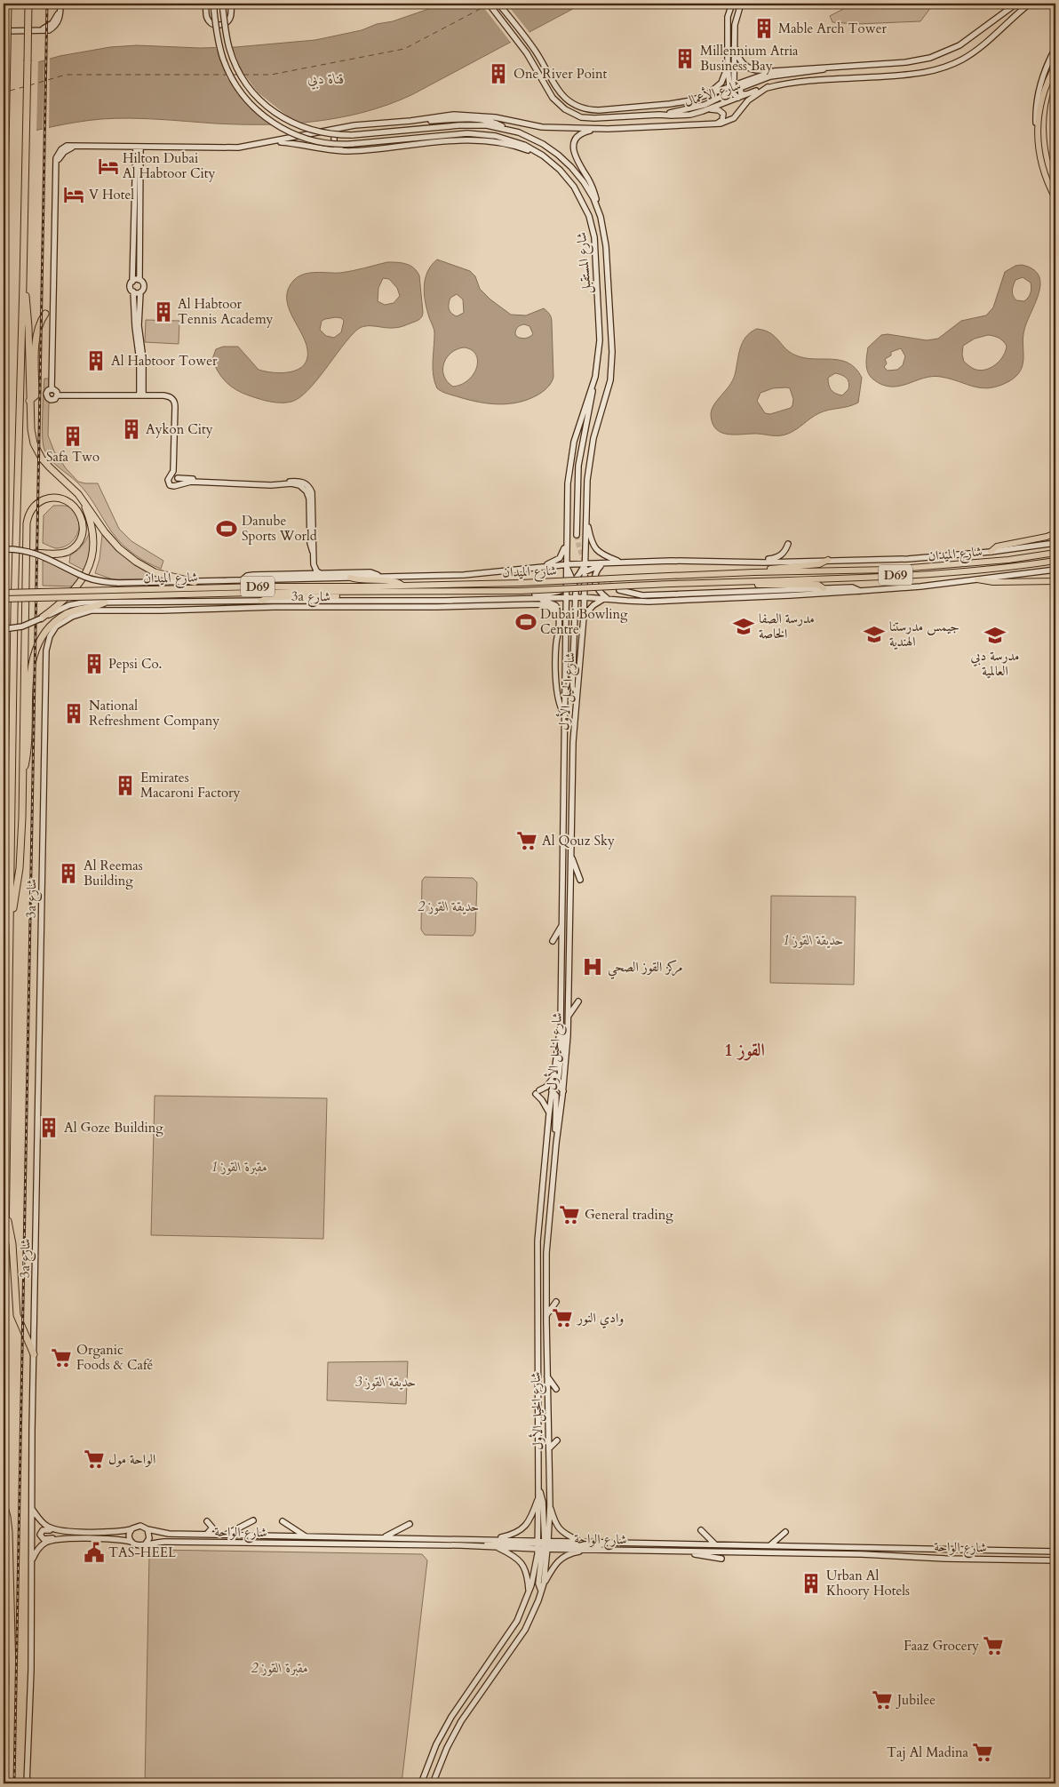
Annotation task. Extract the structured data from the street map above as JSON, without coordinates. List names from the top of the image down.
{
  "streets": {
    "main road": ["شارع الميدان", "D69"],
    "street": [
      "شارع الأعمال",
      "شارع المستقبل",
      "3a شارع",
      "شارع الخيل الأول",
      "شارع الواحة"
    ]
  },
  "crossings": [
    ["شارع المستقبل", "شارع الخيل الأول"],
    ["3a شارع", "شارع الخيل الأول"],
    ["شارع الخيل الأول", "شارع الواحة"]
  ],
  "districts": ["القوز 1"],
  "water": ["قناة دبي"],
  "parks": [
    "حديقة القوز 2",
    "حديقة القوز 1",
    "مقبرة القوز 1",
    "حديقة القوز 3",
    "مقبرة القوز 2"
  ],
  "places": {
    "building": [
      "Mable Arch Tower",
      "Millennium Atria Business Bay",
      "One River Point",
      "Al Habtoor Tennis Academy",
      "Al Habtoor Tower",
      "Aykon City",
      "Safa Two",
      "Pepsi Co.",
      "National Refreshment Company",
      "Emirates Macaroni Factory",
      "Al Reemas Building",
      "Al Goze Building",
      "Urban Al Khoory Hotels"
    ],
    "hotel": ["Hilton Dubai Al Habtoor City", "V Hotel"],
    "sports": ["Danube Sports World", "Dubai Bowling Centre"],
    "school or university": ["مدرسة الصفا الخاصة", "جيمس مدرستنا الهندية", "مدرسة دبي العالمية"],
    "supermarket": [
      "Al Qouz Sky",
      "General trading",
      "وادي النور",
      "Organic Foods & Café",
      "الواحة مول",
      "Faaz Grocery",
      "Jubilee",
      "Taj Al Madina"
    ],
    "hospital": ["مركز القوز الصحي"],
    "public building": ["TAS-HEEL"]
  }
}
